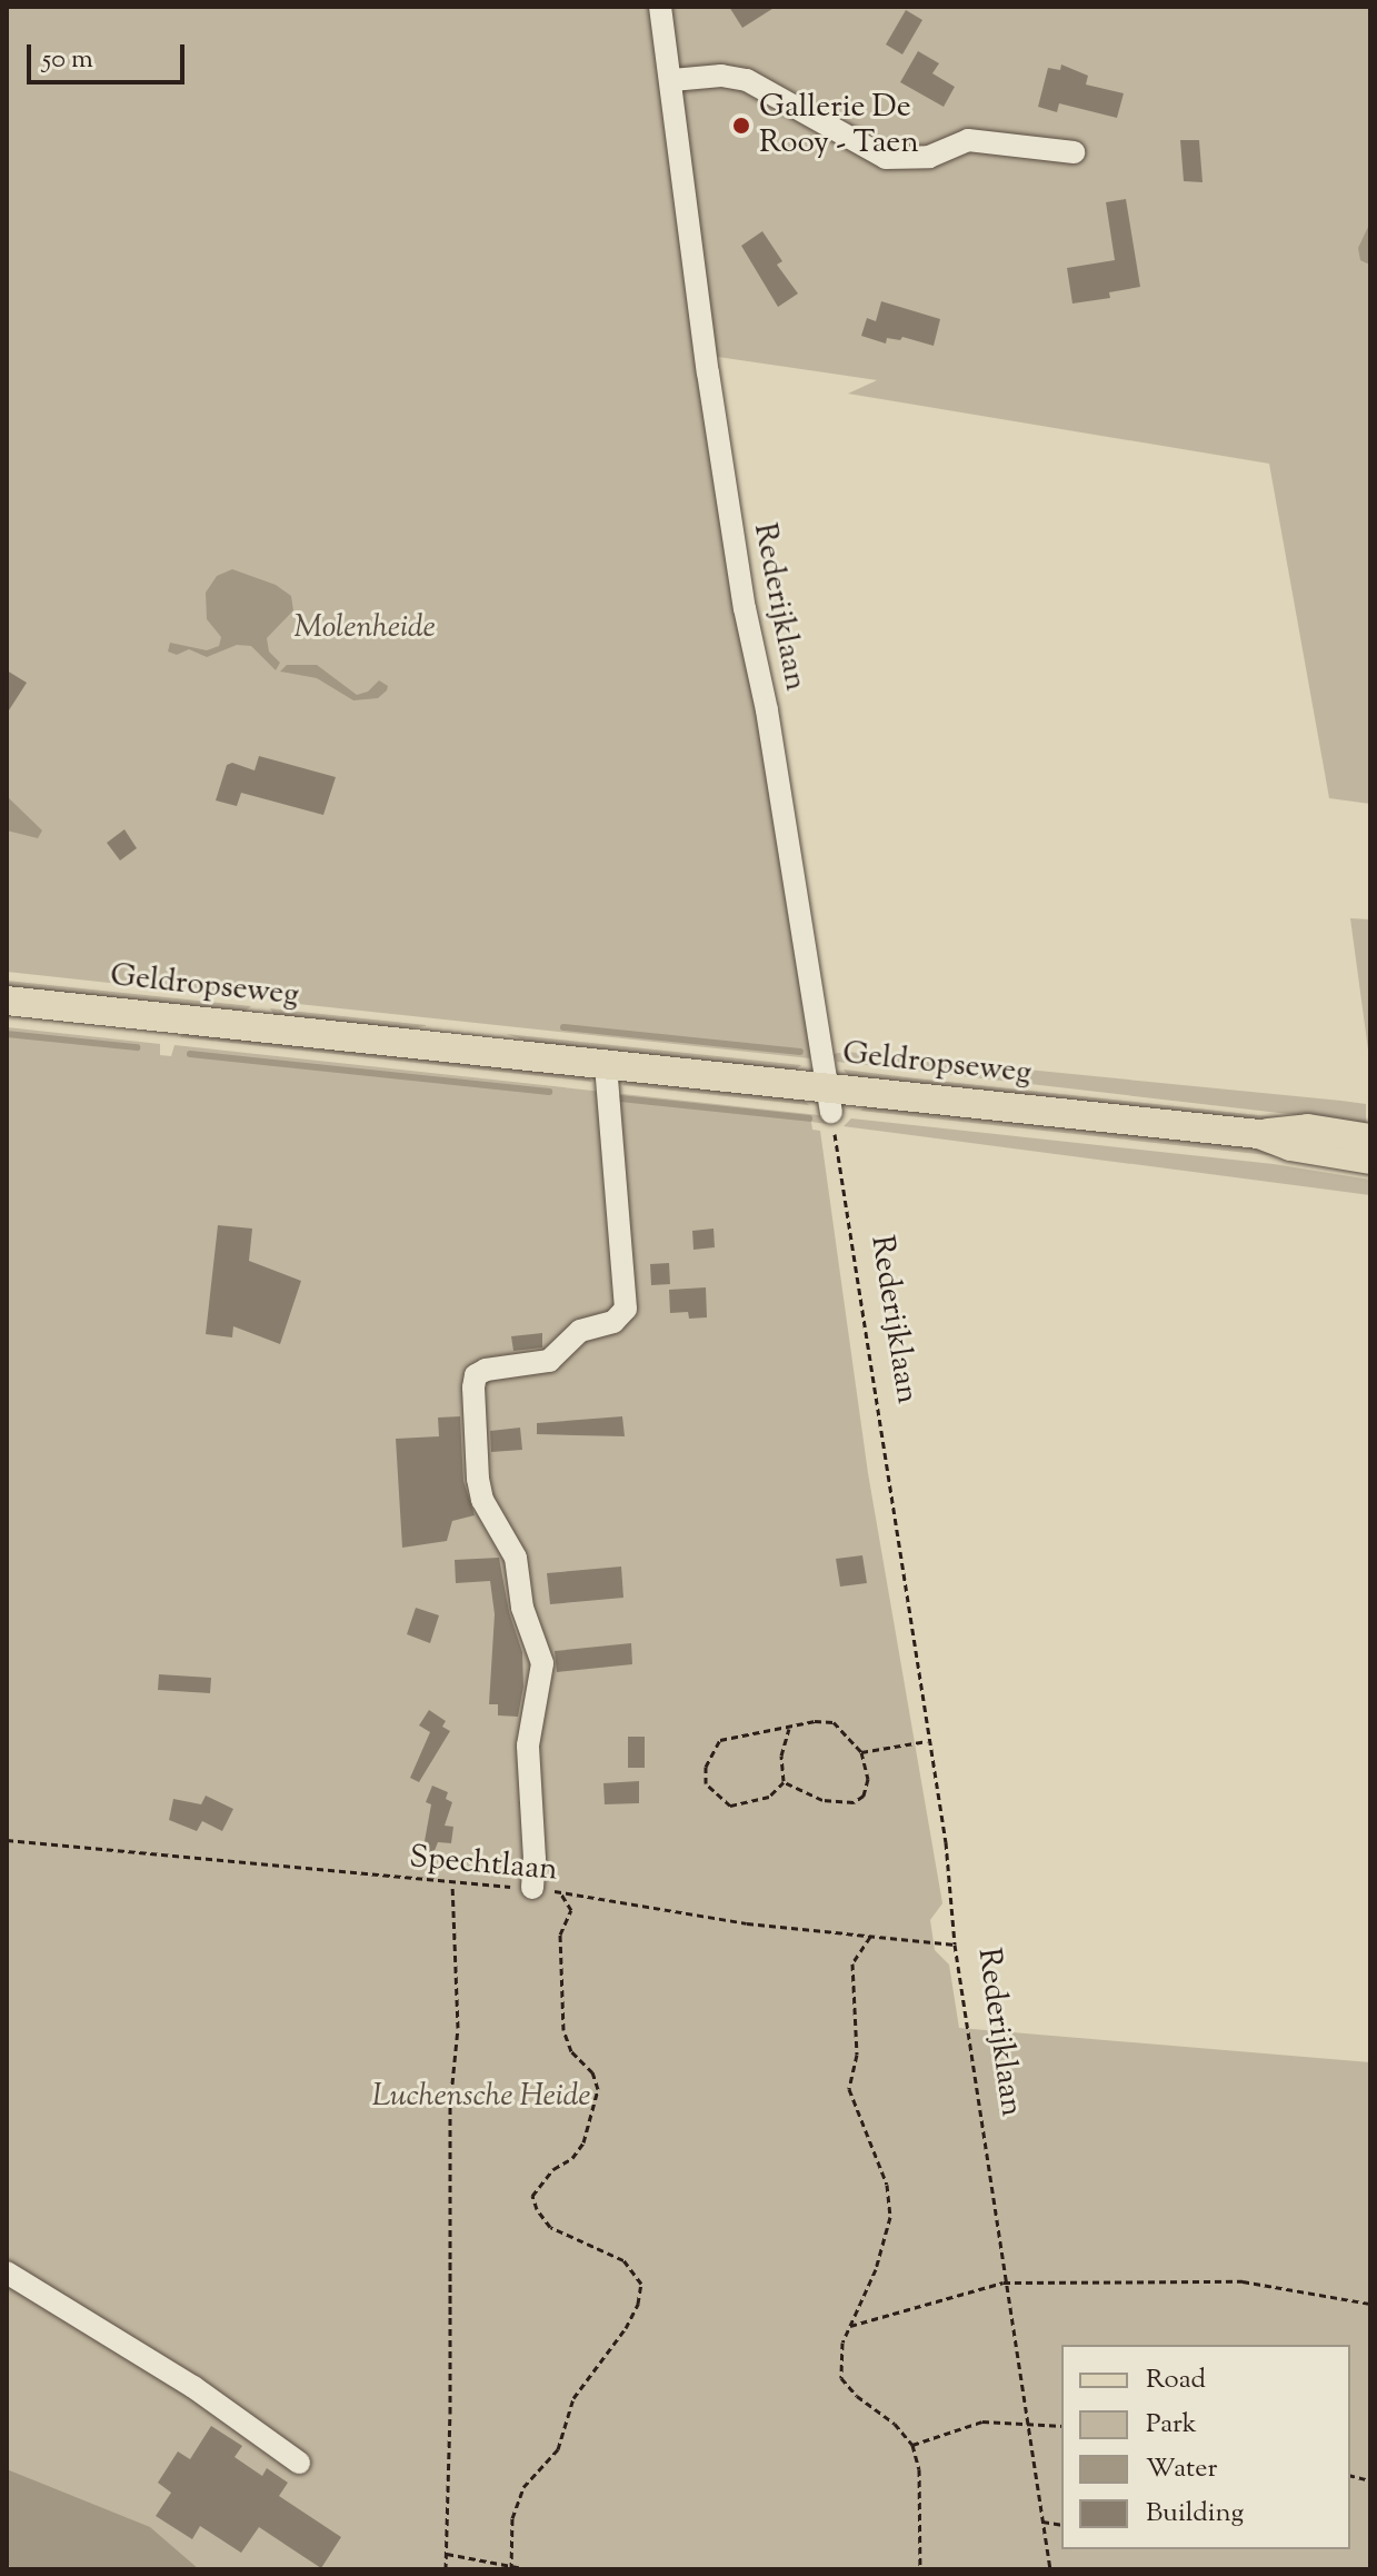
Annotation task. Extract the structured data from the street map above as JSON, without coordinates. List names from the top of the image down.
{
  "streets": {
    "main road": ["Geldropseweg"],
    "street": ["Rederijklaan"],
    "path": ["Spechtlaan"]
  },
  "crossings": [
    ["Rederijklaan", "Geldropseweg"],
    ["Rederijklaan", "Spechtlaan"]
  ],
  "parks": ["Molenheide", "Luchensche Heide"],
  "places": ["Gallerie De Rooy - Taen"],
  "legend": [
    "Road",
    "Park",
    "Water",
    "Building"
  ],
  "scale_bar": "50 m"
}
